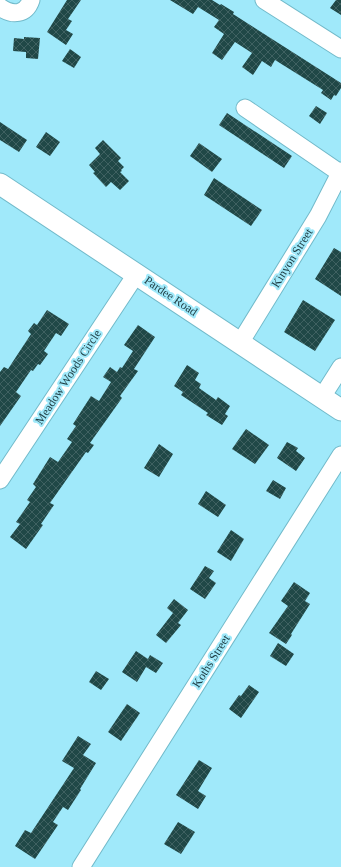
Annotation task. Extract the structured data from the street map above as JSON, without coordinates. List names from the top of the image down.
{
  "streets": {
    "main road": ["Pardee Road"],
    "street": ["Kinyon Street", "Meadow Woods Circle", "Koths Street"]
  },
  "crossings": [
    ["Kinyon Street", "Pardee Road"],
    ["Pardee Road", "Meadow Woods Circle"]
  ]
}
